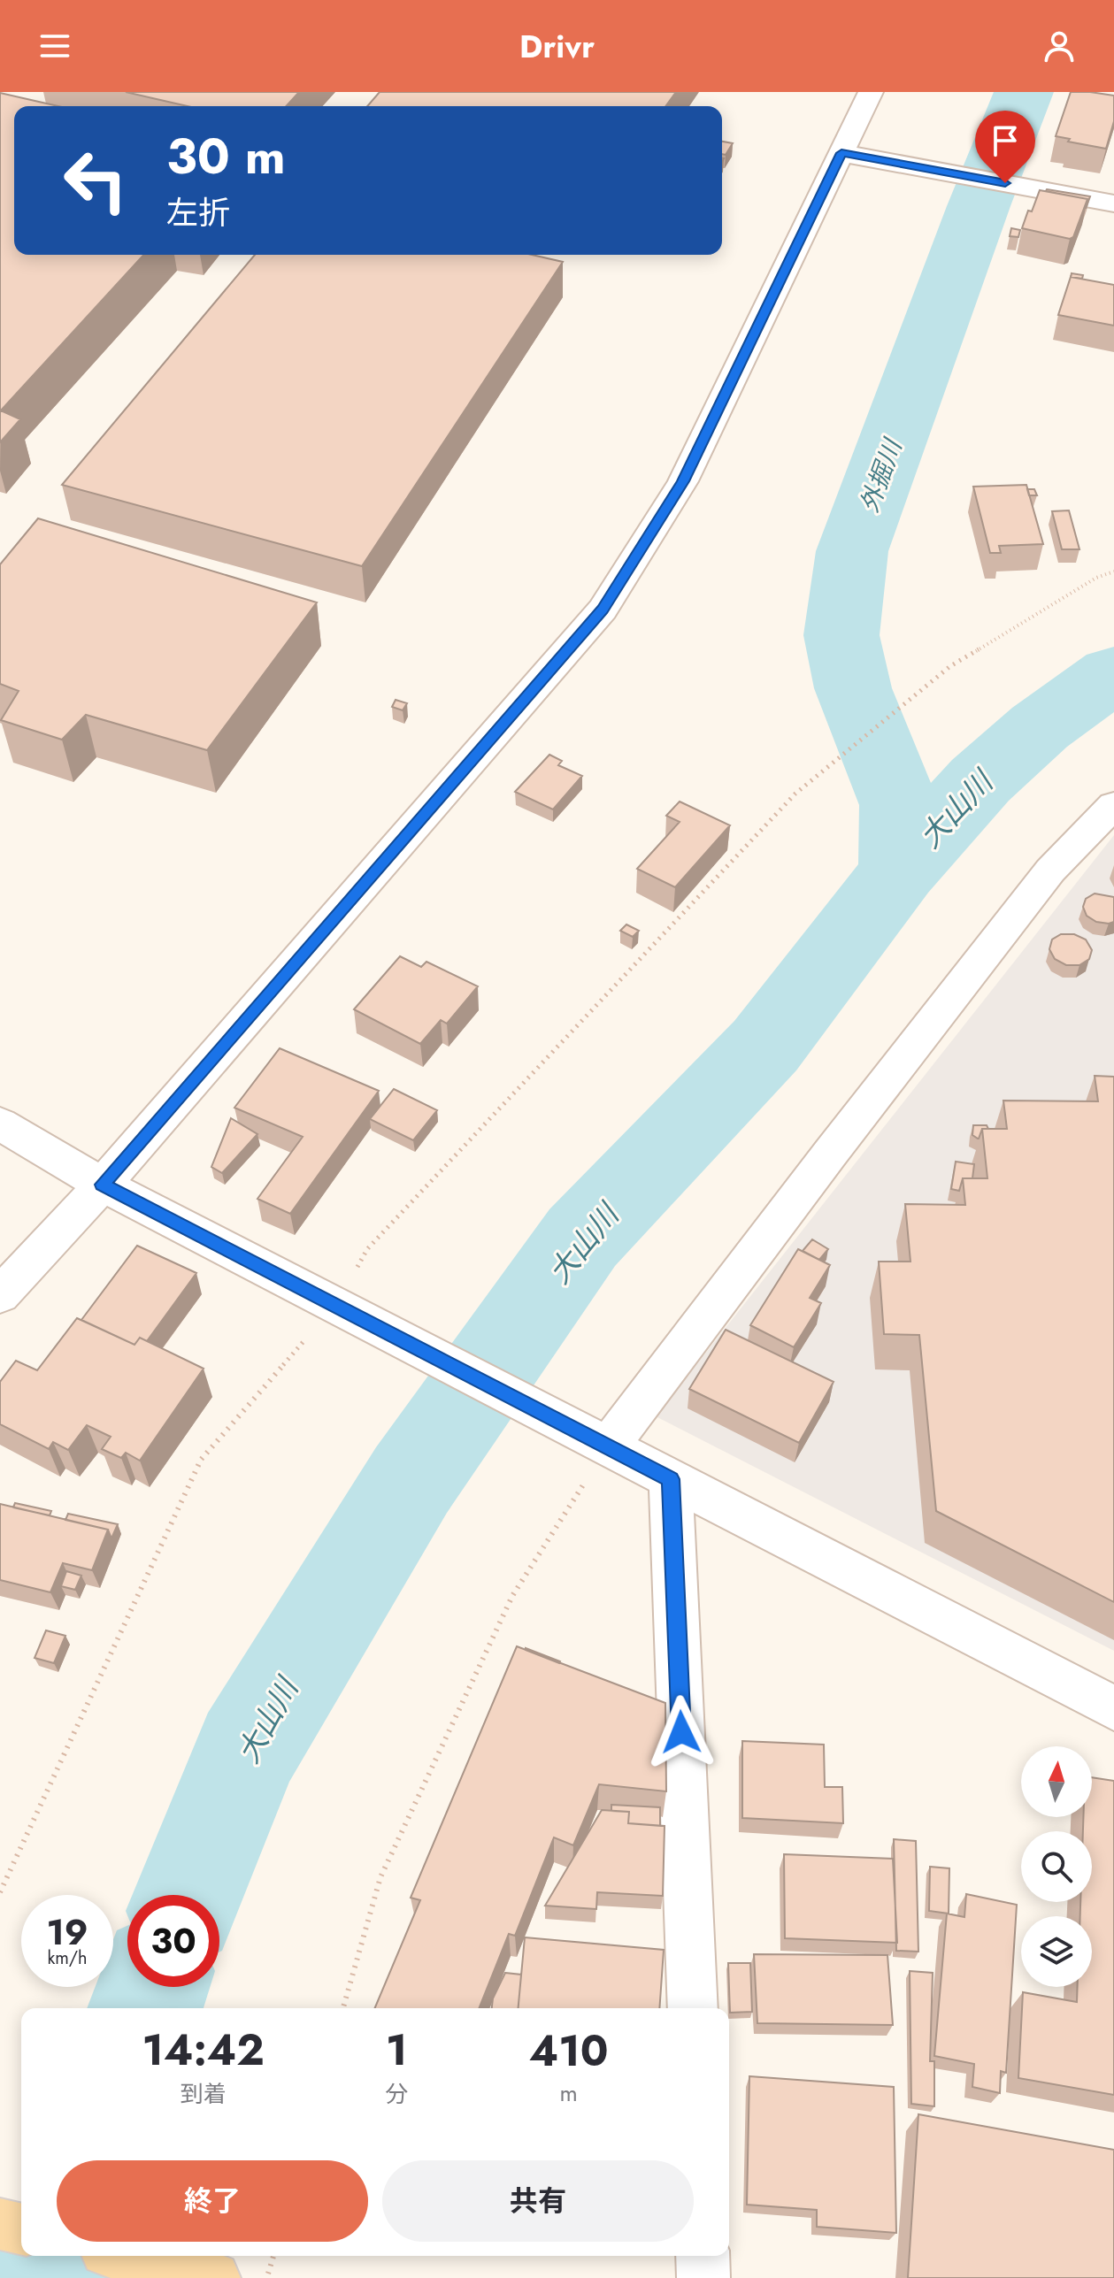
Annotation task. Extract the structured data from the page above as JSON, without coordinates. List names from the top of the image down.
{
  "water": ["外掘川", "大山川"],
  "north": "top",
  "page": {
    "header": "Drivr",
    "turn": ["30 m", "左折"],
    "speed": "19 km/h",
    "limit": "30",
    "eta": [
      "14:42",
      "到着",
      "1",
      "分",
      "410",
      "m"
    ],
    "buttons": ["終了", "共有"]
  }
}
